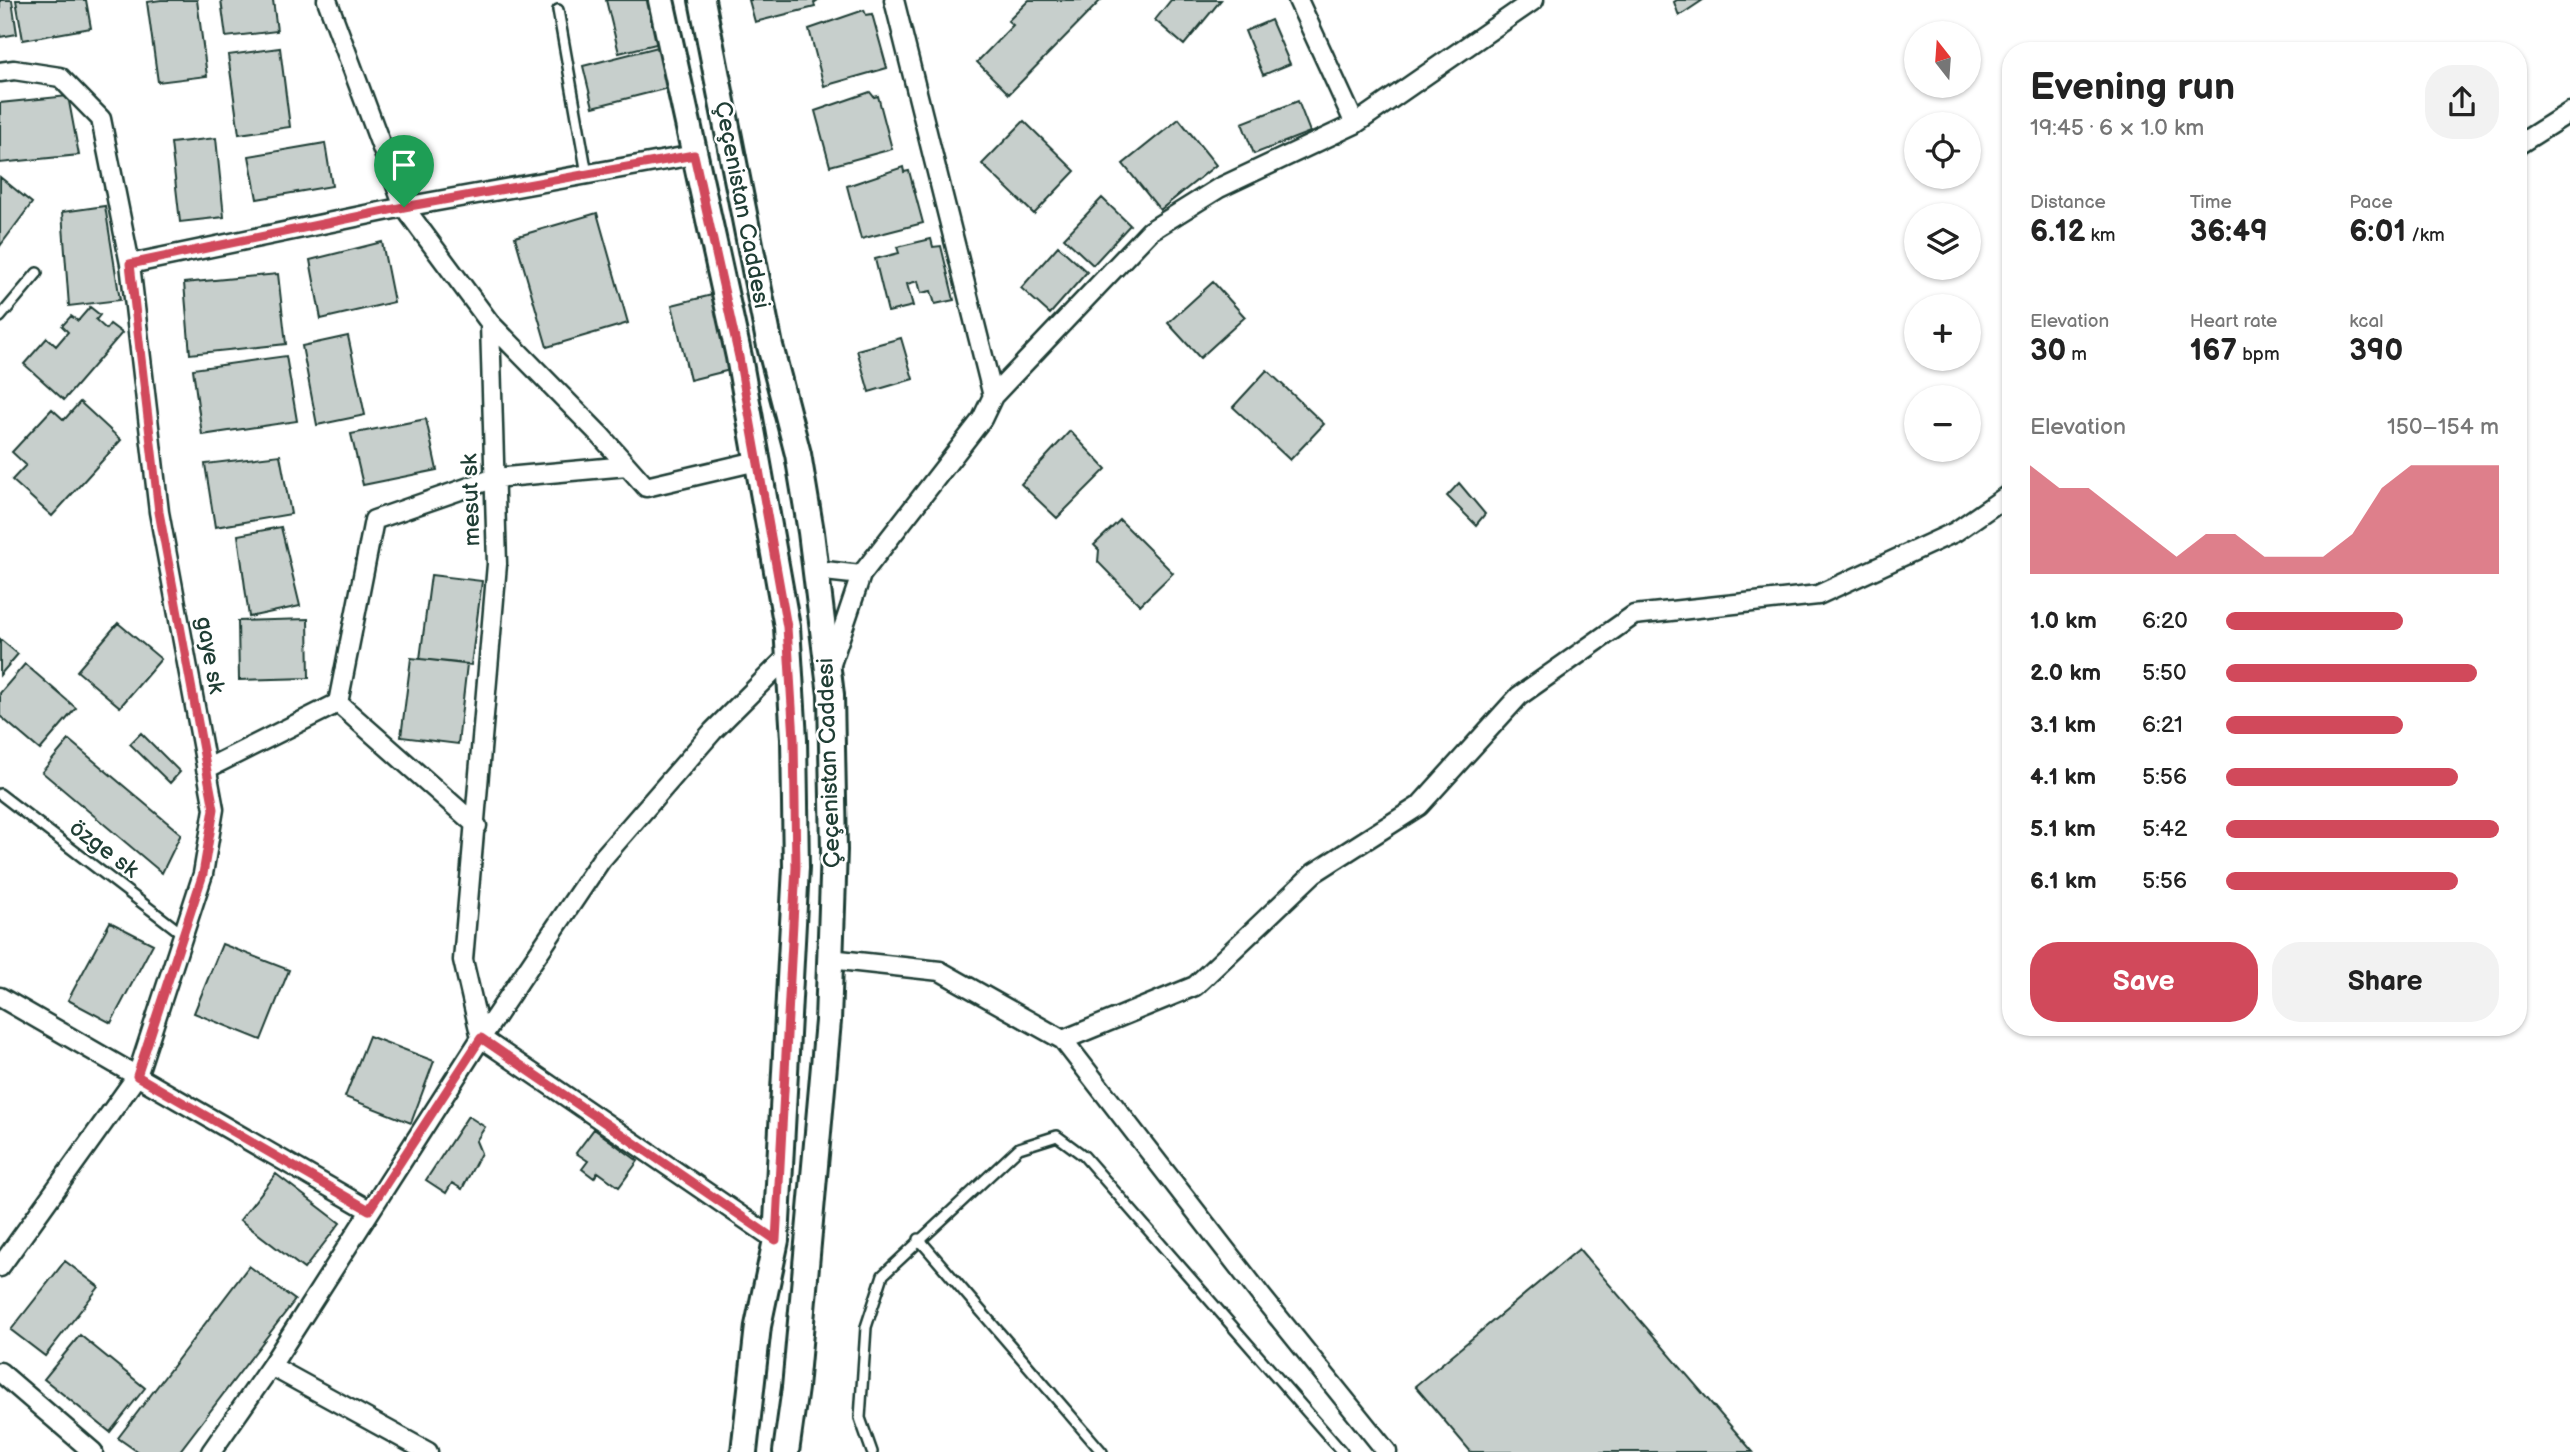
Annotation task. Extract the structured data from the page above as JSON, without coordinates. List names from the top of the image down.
{
  "streets": {
    "main road": ["Çeçenistan Caddesi"],
    "street": ["mesut sk", "gaye sk"],
    "lane": ["özge sk"]
  },
  "crossings": [
    ["gaye sk", "özge sk"]
  ],
  "north": "top",
  "page": {
    "map_buttons": ["+", "−"],
    "heading": ["Evening run", "19:45 · 6 × 1.0 km"],
    "stats": [
      ["Distance", "6.12 km"],
      ["Time", "36:49"],
      ["Pace", "6:01 /km"],
      ["Elevation", "30 m"],
      ["Heart rate", "167 bpm"],
      ["kcal", "390"]
    ],
    "chart": ["Elevation", "150–154 m"],
    "list": [
      {
        "name": "1.0 km",
        "note": "6:20"
      },
      {
        "name": "2.0 km",
        "note": "5:50"
      },
      {
        "name": "3.1 km",
        "note": "6:21"
      },
      {
        "name": "4.1 km",
        "note": "5:56"
      },
      {
        "name": "5.1 km",
        "note": "5:42"
      },
      {
        "name": "6.1 km",
        "note": "5:56"
      }
    ],
    "buttons": ["Save", "Share"]
  }
}
